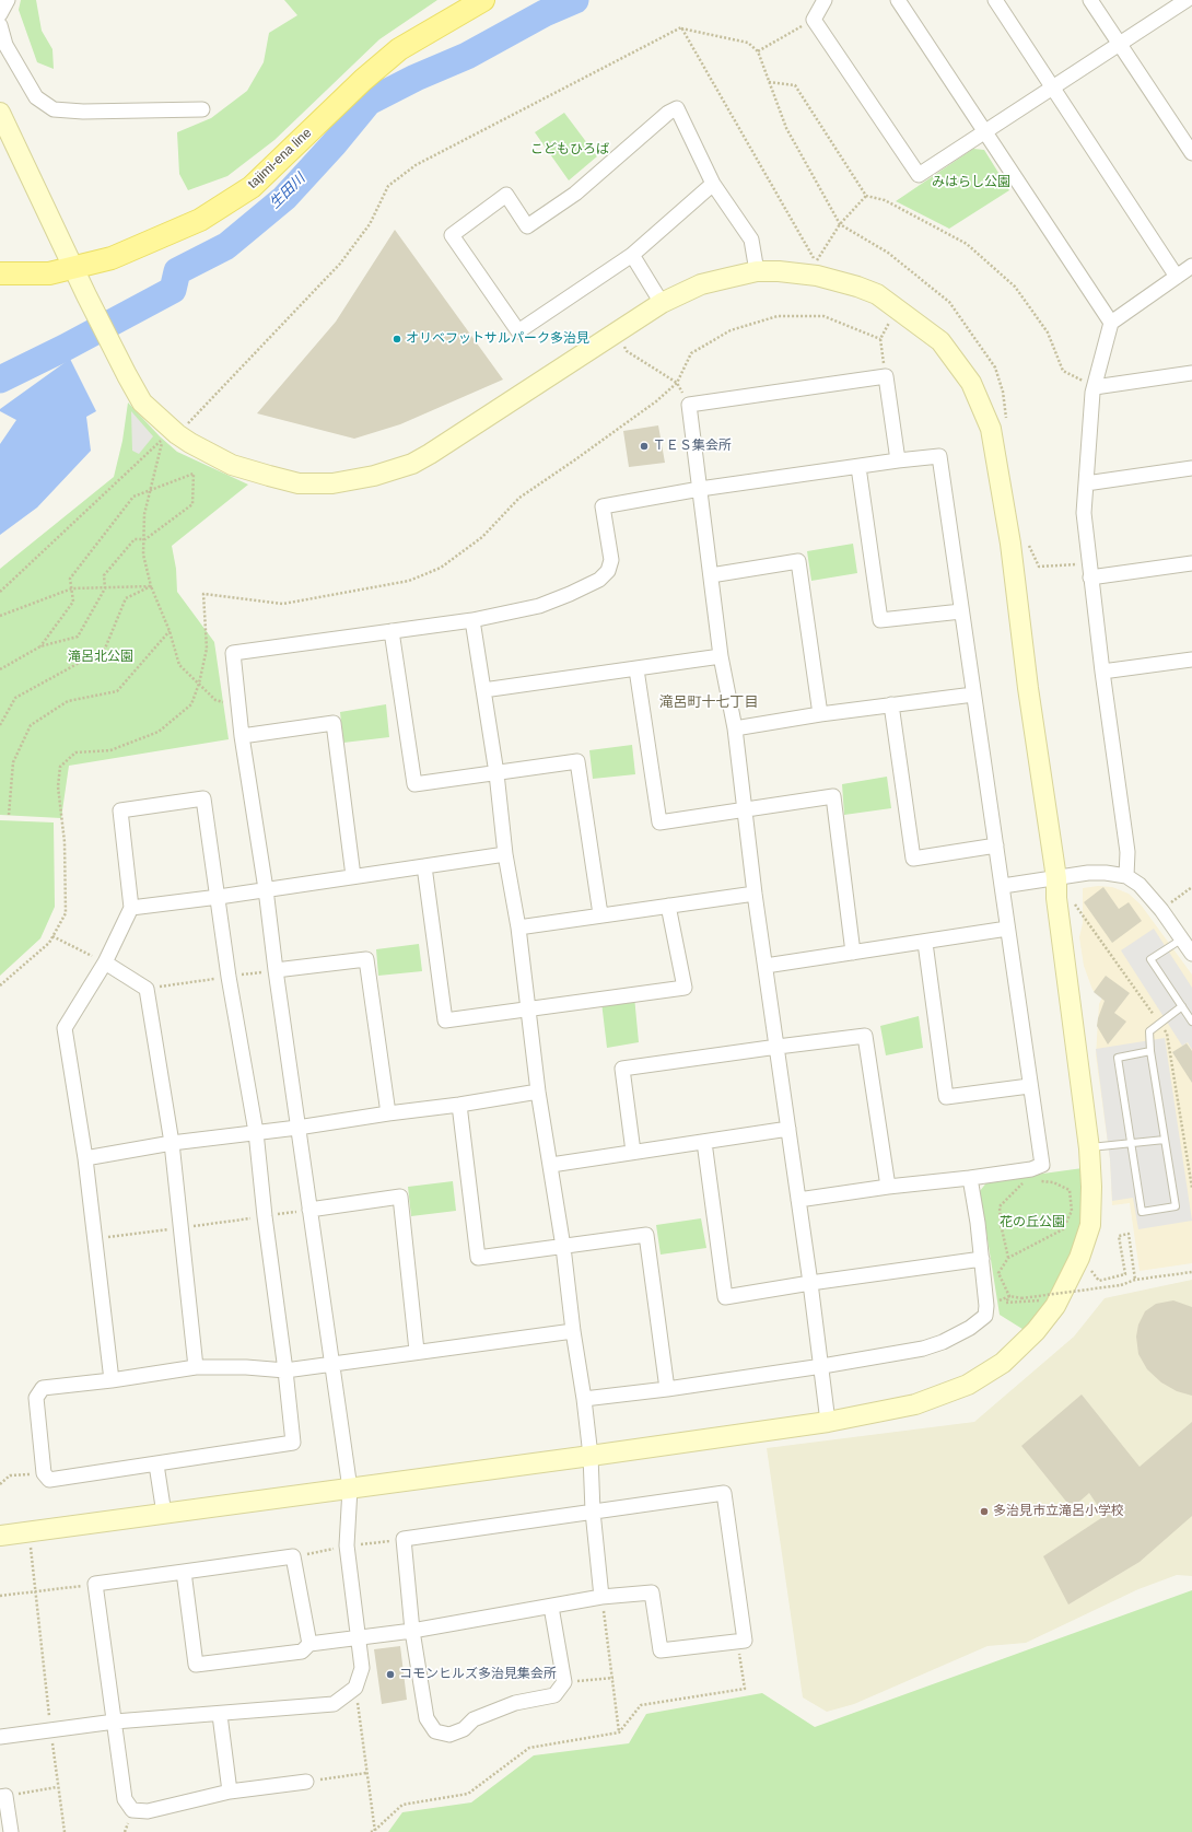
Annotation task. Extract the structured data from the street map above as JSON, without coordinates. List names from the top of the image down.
{
  "streets": {
    "main road": ["tajimi-ena line"]
  },
  "districts": ["滝呂町十七丁目"],
  "water": ["生田川"],
  "parks": [
    "こどもひろば",
    "みはらし公園",
    "滝呂北公園",
    "花の丘公園"
  ],
  "places": [
    "オリベフットサルパーク多治見",
    "ＴＥＳ集会所",
    "多治見市立滝呂小学校",
    "コモンヒルズ多治見集会所"
  ]
}
